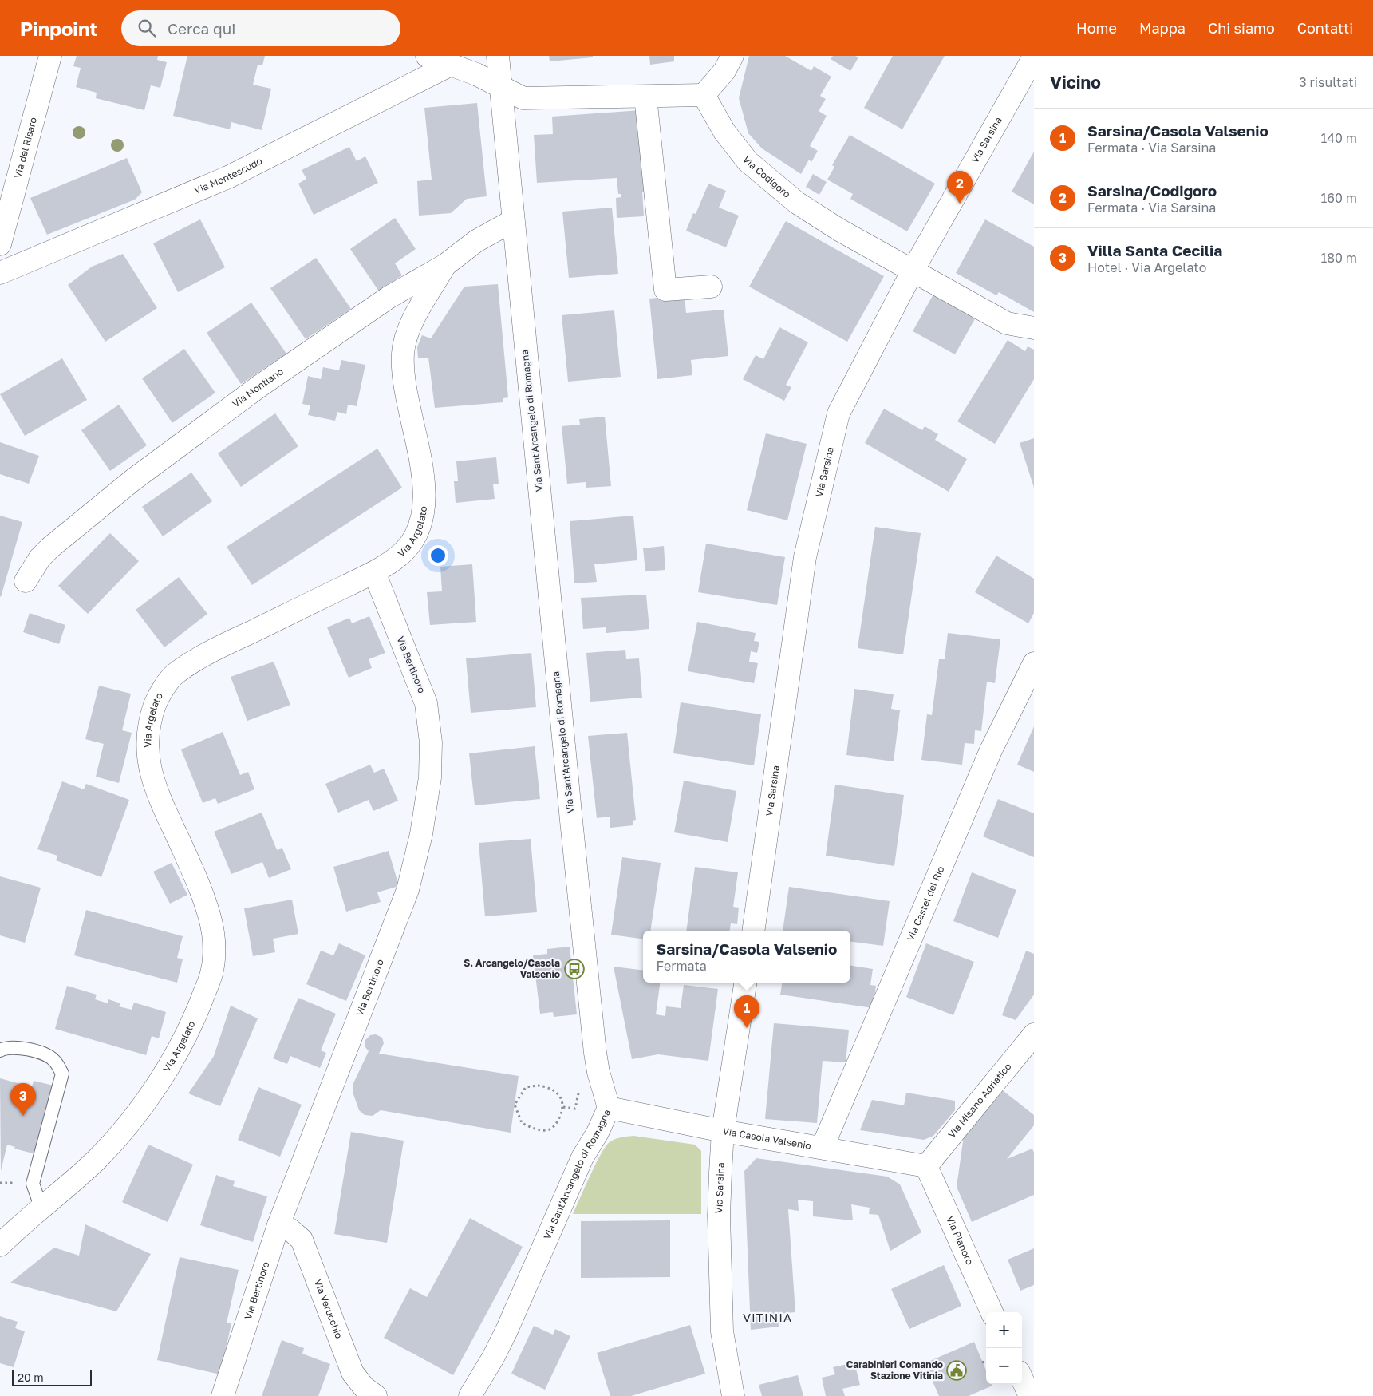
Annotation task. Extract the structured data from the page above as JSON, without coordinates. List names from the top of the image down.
{
  "streets": {
    "street": [
      "Via Sarsina",
      "Via del Risaro",
      "Via Montescudo",
      "Via Codigoro",
      "Via Montiano",
      "Via Sant'Arcangelo di Romagna",
      "Via Argelato",
      "Via Bertinoro",
      "Via Castel del Rio",
      "Via Misano Adriatico",
      "Via Casola Valsenio",
      "Via Pianoro",
      "Via Verucchio"
    ]
  },
  "crossings": [
    ["Via Sarsina", "Via Codigoro"],
    ["Via Sarsina", "Via Casola Valsenio"],
    ["Via Montiano", "Via Sant'Arcangelo di Romagna"],
    ["Via Montiano", "Via Argelato"],
    ["Via Sant'Arcangelo di Romagna", "Via Casola Valsenio"],
    ["Via Argelato", "Via Bertinoro"],
    ["Via Bertinoro", "Via Verucchio"],
    ["Via Castel del Rio", "Via Casola Valsenio"],
    ["Via Misano Adriatico", "Via Casola Valsenio"],
    ["Via Misano Adriatico", "Via Pianoro"],
    ["Via Casola Valsenio", "Via Pianoro"]
  ],
  "districts": ["VITINIA"],
  "places": {
    "bus stop": ["S. Arcangelo/Casola Valsenio"],
    "public building": ["Carabinieri Comando Stazione Vitinia"]
  },
  "scale_bar": "20 m",
  "page": {
    "header": "Pinpoint",
    "search": "Cerca qui",
    "nav": [
      "Home",
      "Mappa",
      "Chi siamo",
      "Contatti"
    ],
    "heading": ["Vicino", "3 risultati"],
    "list": [
      {
        "mark": "1",
        "name": "Sarsina/Casola Valsenio",
        "note": "Fermata · Via Sarsina",
        "value": "140 m"
      },
      {
        "mark": "2",
        "name": "Sarsina/Codigoro",
        "note": "Fermata · Via Sarsina",
        "value": "160 m"
      },
      {
        "mark": "3",
        "name": "Villa Santa Cecilia",
        "note": "Hotel · Via Argelato",
        "value": "180 m"
      }
    ],
    "pins": ["2", "1", "3"],
    "popup": ["Sarsina/Casola Valsenio", "Fermata"],
    "map_buttons": ["+", "−"],
    "scale": "20 m"
  }
}
